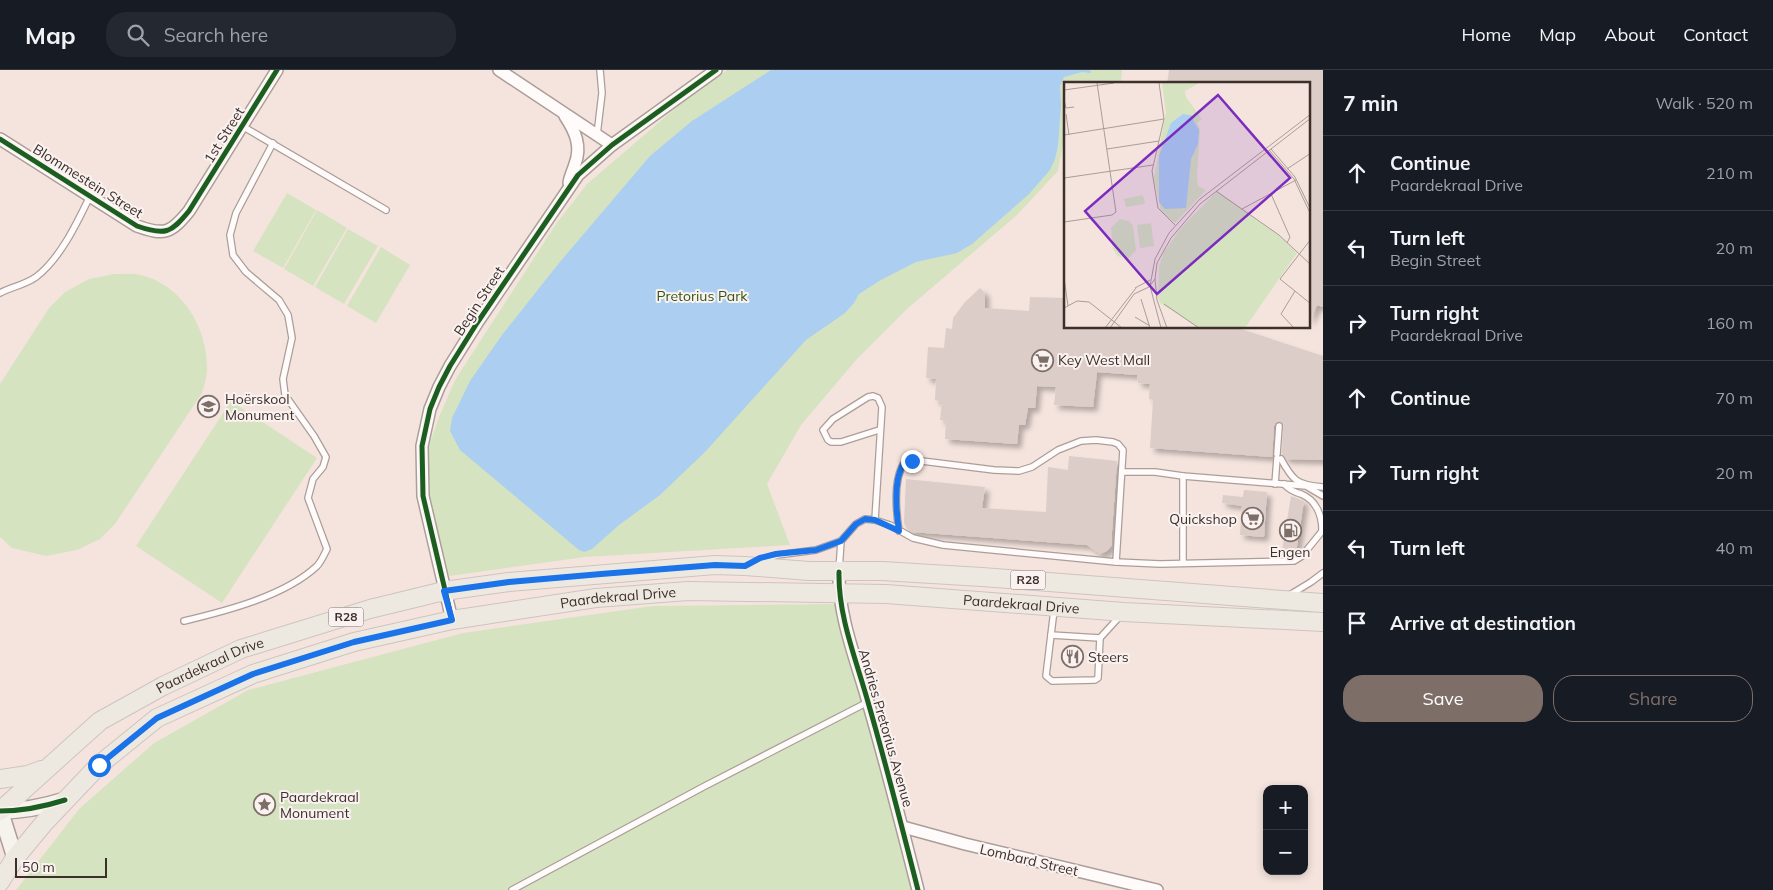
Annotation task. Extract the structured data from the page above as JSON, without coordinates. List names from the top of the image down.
{
  "streets": {
    "main road": ["R28", "Paardekraal Drive"],
    "street": [
      "1st Street",
      "Blommestein Street",
      "Begin Street",
      "Andries Pretorius Avenue",
      "Lombard Street"
    ]
  },
  "crossings": [
    ["1st Street", "Blommestein Street"],
    ["Begin Street", "Paardekraal Drive"],
    ["Paardekraal Drive", "Andries Pretorius Avenue"],
    ["Andries Pretorius Avenue", "Lombard Street"]
  ],
  "parks": ["Pretorius Park"],
  "places": {
    "supermarket": ["Key West Mall", "Quickshop"],
    "school or university": ["Hoërskool Monument"],
    "fuel station": ["Engen"],
    "restaurant": ["Steers"],
    "place": ["Paardekraal Monument"]
  },
  "scale_bar": "50 m",
  "page": {
    "header": "Map",
    "search": "Search here",
    "nav": [
      "Home",
      "Map",
      "About",
      "Contact"
    ],
    "heading": ["7 min", "Walk · 520 m"],
    "list": [
      ["Continue", "Paardekraal Drive", "210 m"],
      ["Turn left", "Begin Street", "20 m"],
      ["Turn right", "Paardekraal Drive", "160 m"],
      ["Continue", "70 m"],
      ["Turn right", "20 m"],
      ["Turn left", "40 m"],
      "Arrive at destination"
    ],
    "buttons": ["Save", "Share"],
    "map_buttons": ["+", "−"],
    "scale": "50 m"
  }
}
